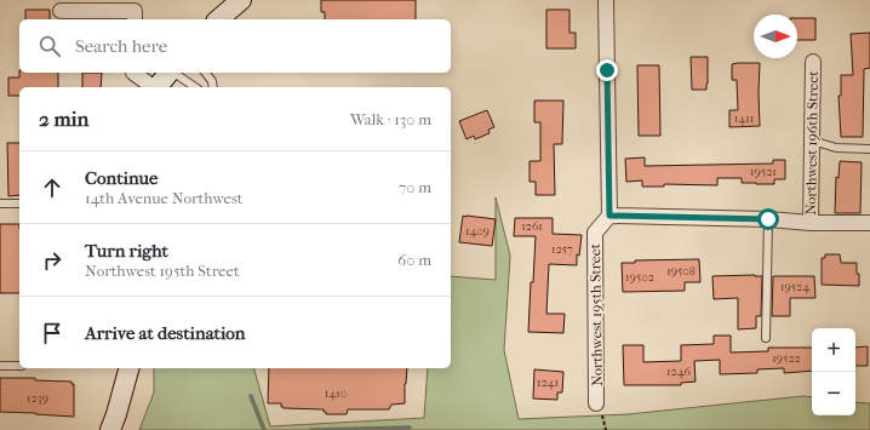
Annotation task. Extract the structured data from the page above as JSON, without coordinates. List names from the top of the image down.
{
  "streets": {
    "street": ["Northwest 196th Street", "Northwest 195th Street"]
  },
  "house_numbers": [
    "1411",
    "19521",
    "1261",
    "1409",
    "1257",
    "19508",
    "19502",
    "19524",
    "19522",
    "1246",
    "1241",
    "1410",
    "1239"
  ],
  "north": "right",
  "page": {
    "search": "Search here",
    "heading": ["2 min", "Walk · 130 m"],
    "list": [
      ["Continue", "14th Avenue Northwest", "70 m"],
      ["Turn right", "Northwest 195th Street", "60 m"],
      "Arrive at destination"
    ],
    "map_buttons": ["+", "−"]
  }
}
